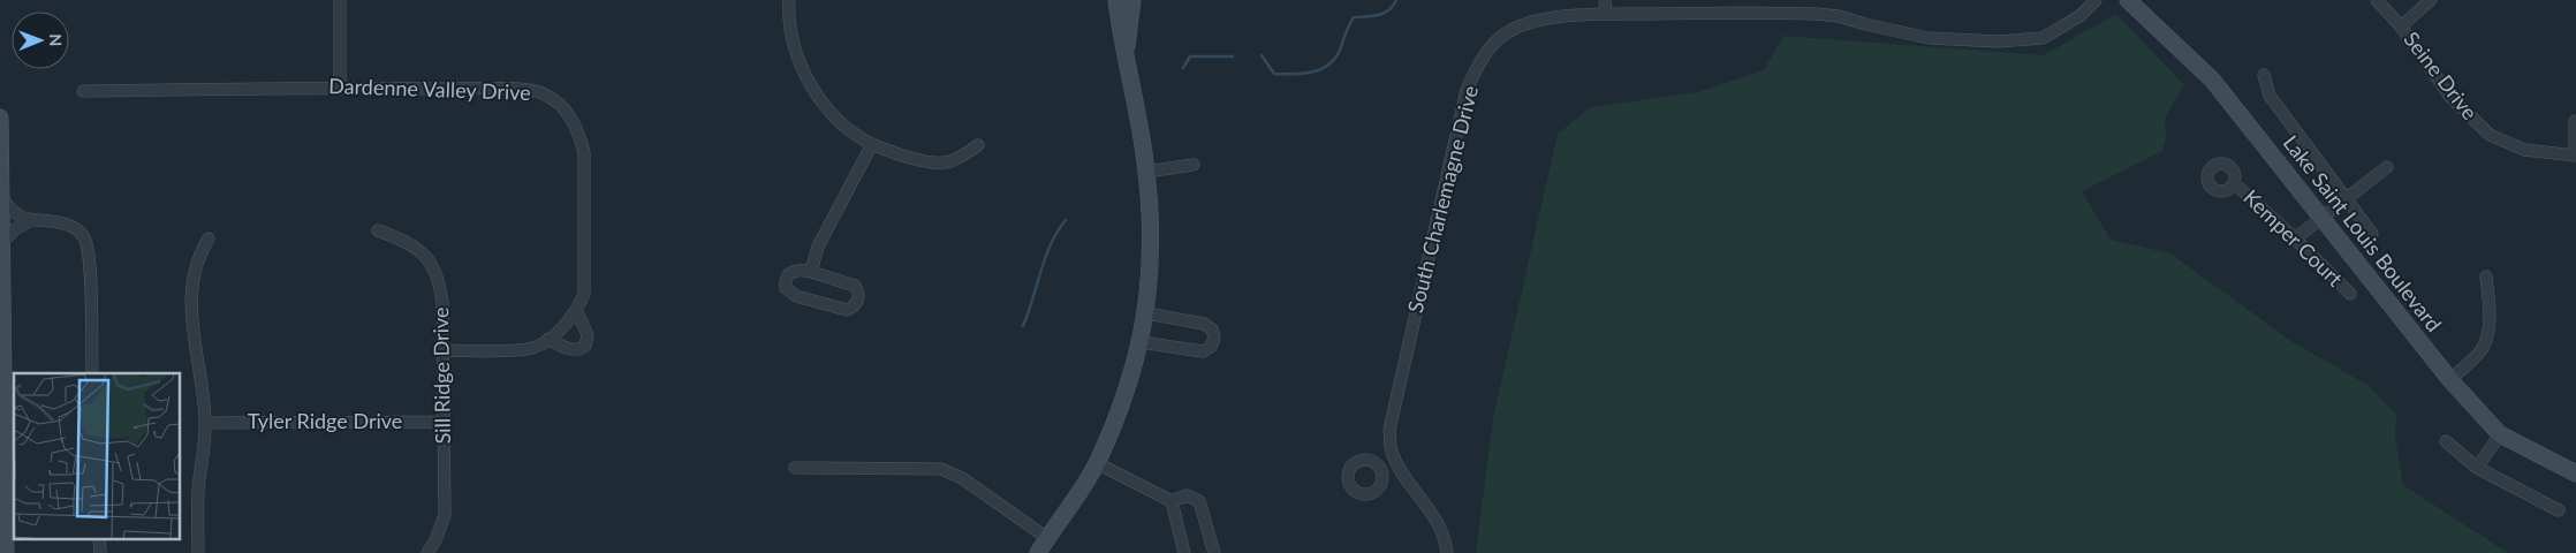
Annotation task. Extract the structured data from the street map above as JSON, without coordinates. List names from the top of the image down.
{
  "streets": {
    "street": [
      "Seine Drive",
      "Dardenne Valley Drive",
      "South Charlemagne Drive",
      "Lake Saint Louis Boulevard",
      "Kemper Court",
      "Sill Ridge Drive",
      "Tyler Ridge Drive"
    ]
  },
  "crossings": [
    ["Dardenne Valley Drive", "Sill Ridge Drive"],
    ["Sill Ridge Drive", "Tyler Ridge Drive"]
  ],
  "north": "right"
}
